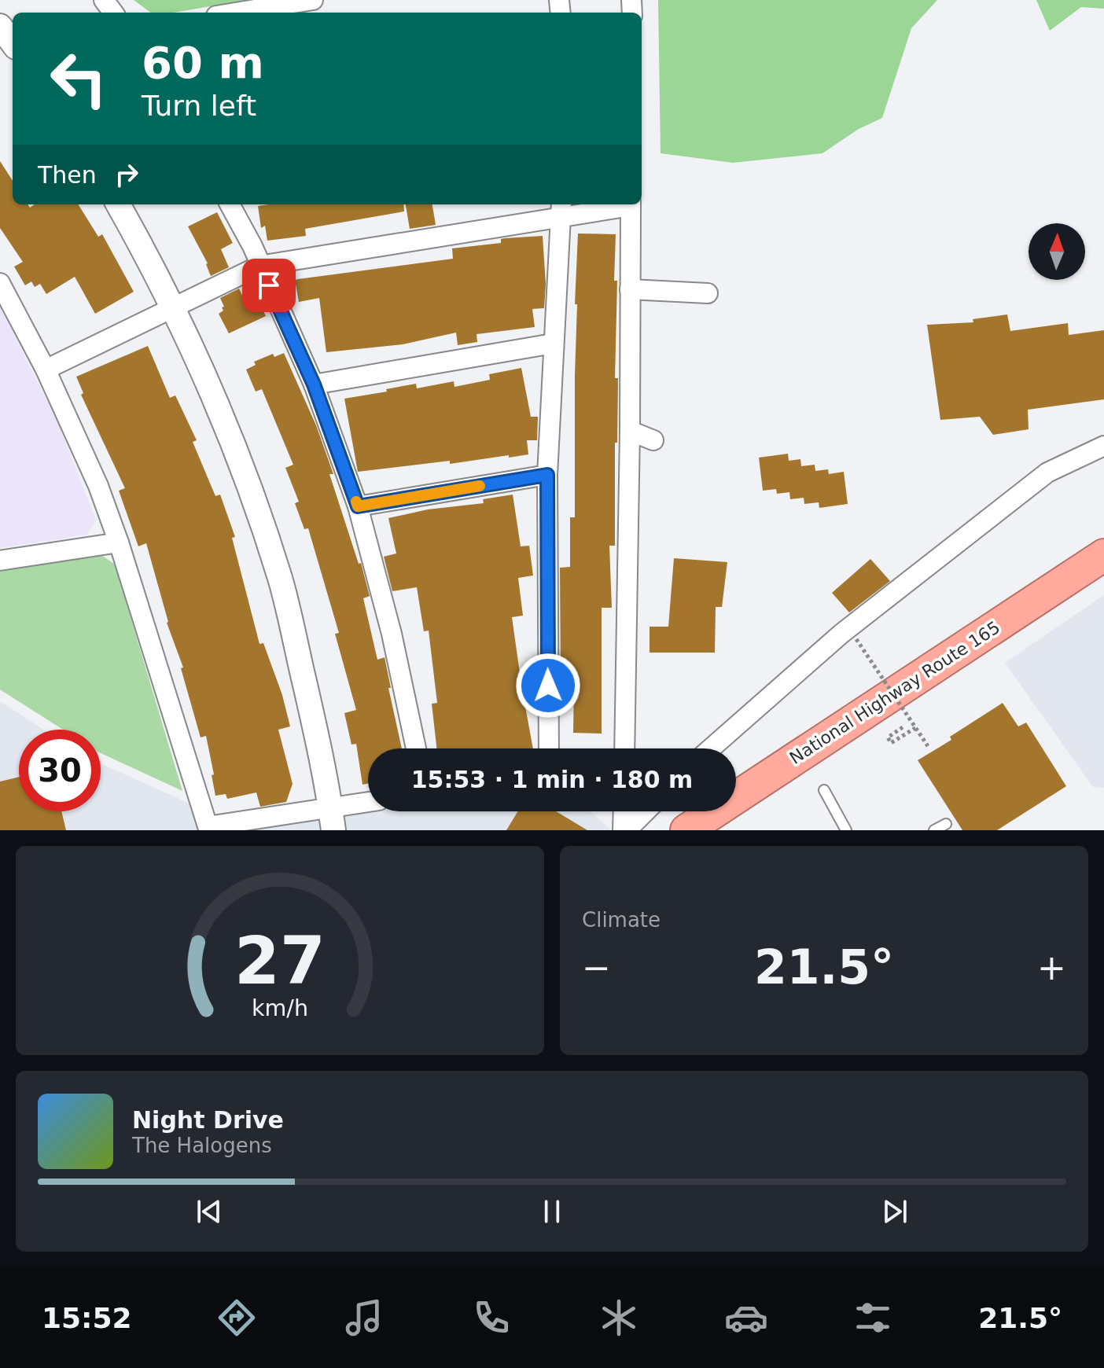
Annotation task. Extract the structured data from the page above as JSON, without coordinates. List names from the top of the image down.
{
  "streets": {
    "highway": ["National Highway Route 165"]
  },
  "north": "top",
  "page": {
    "turn": ["60 m", "Turn left"],
    "then": "Then",
    "limit": "30",
    "trip": "15:53 · 1 min · 180 m",
    "tile": "Climate",
    "heat": ["−", "21.5°", "+"],
    "song": ["Night Drive", "The Halogens"],
    "tabs": ["15:52", "21.5°"],
    "gauge": ["27", "km/h"]
  }
}
